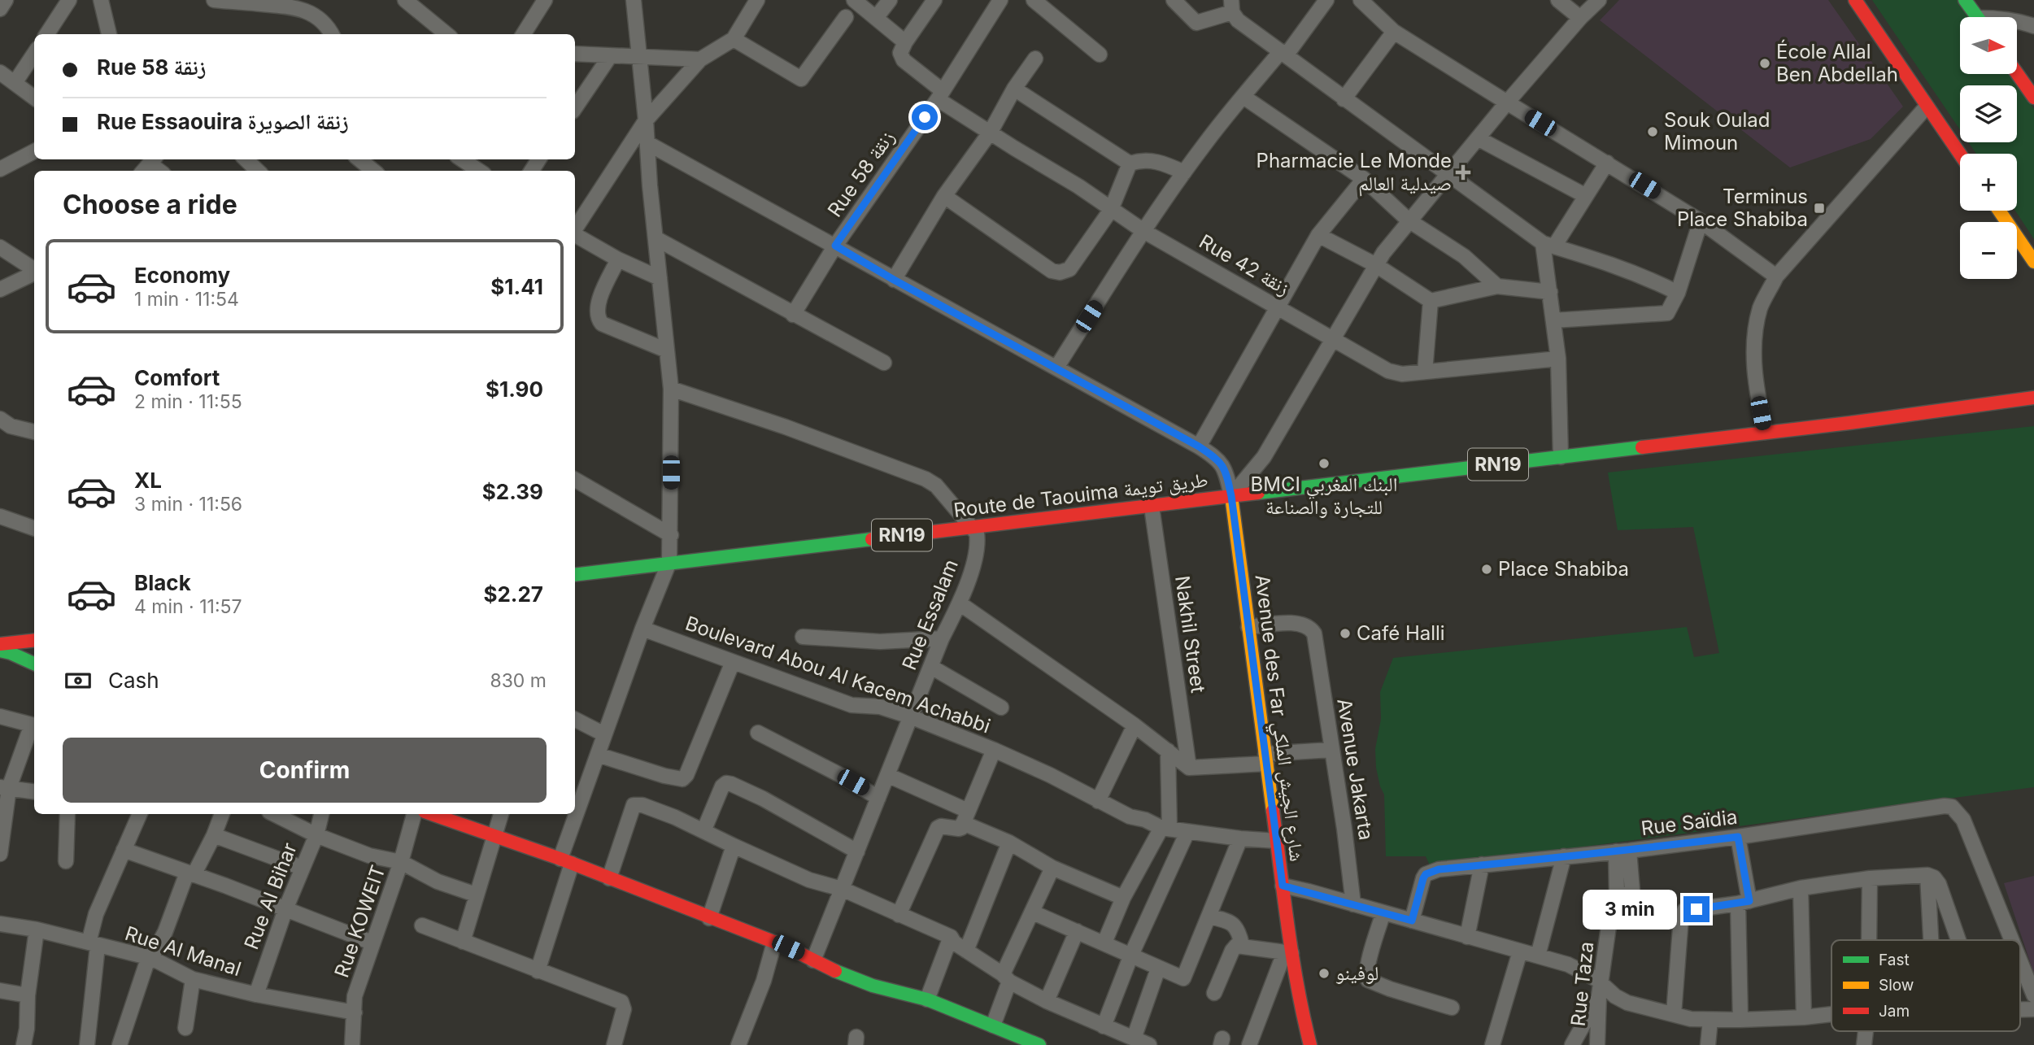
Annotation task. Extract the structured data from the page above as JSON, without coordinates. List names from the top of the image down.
{
  "streets": {
    "main road": ["RN19", "Route de Taouima طريق تويمة", "Avenue des Far شارع الجيش الملكي"],
    "street": [
      "Rue 58 زنقة",
      "Rue 42 زنقة",
      "Rue Essalam",
      "Nakhil Street",
      "Boulevard Abou Al Kacem Achabbi",
      "Avenue Jakarta",
      "Rue Saïdia",
      "Rue Al Bihar",
      "Rue KOWEIT",
      "Rue Al Manal",
      "Rue Taza"
    ]
  },
  "crossings": [
    ["Rue 58 زنقة", "Rue 42 زنقة"],
    ["Route de Taouima طريق تويمة", "Rue Essalam"],
    ["Route de Taouima طريق تويمة", "Nakhil Street"],
    ["Route de Taouima طريق تويمة", "Avenue des Far شارع الجيش الملكي"],
    ["Rue Essalam", "Boulevard Abou Al Kacem Achabbi"],
    ["Boulevard Abou Al Kacem Achabbi", "Avenue des Far شارع الجيش الملكي"],
    ["Avenue des Far شارع الجيش الملكي", "Avenue Jakarta"],
    ["Rue Saïdia", "Rue Taza"],
    ["Rue Al Bihar", "Rue Al Manal"],
    ["Rue KOWEIT", "Rue Al Manal"]
  ],
  "places": {
    "other": [
      "École Allal Ben Abdellah",
      "Souk Oulad Mimoun",
      "BMCI البنك المغربي للتجارة والصناعة",
      "Place Shabiba",
      "Café Halli",
      "لوفينو"
    ],
    "health": ["Pharmacie Le Monde صيدلية العالم"],
    "transit": ["Terminus Place Shabiba"]
  },
  "legend": ["Fast", "Slow", "Jam"],
  "north": "right",
  "page": {
    "map_buttons": ["+", "−"],
    "banner": ["Rue 58 زنقة", "Rue Essaouira زنقة الصويرة"],
    "heading": "Choose a ride",
    "list": [
      {
        "name": "Economy",
        "note": "1 min · 11:54",
        "value": "$1.41"
      },
      {
        "name": "Comfort",
        "note": "2 min · 11:55",
        "value": "$1.90"
      },
      {
        "name": "XL",
        "note": "3 min · 11:56",
        "value": "$2.39"
      },
      {
        "name": "Black",
        "note": "4 min · 11:57",
        "value": "$2.27"
      }
    ],
    "pay": ["Cash", "830 m"],
    "buttons": "Confirm",
    "bubble": "3 min"
  }
}
